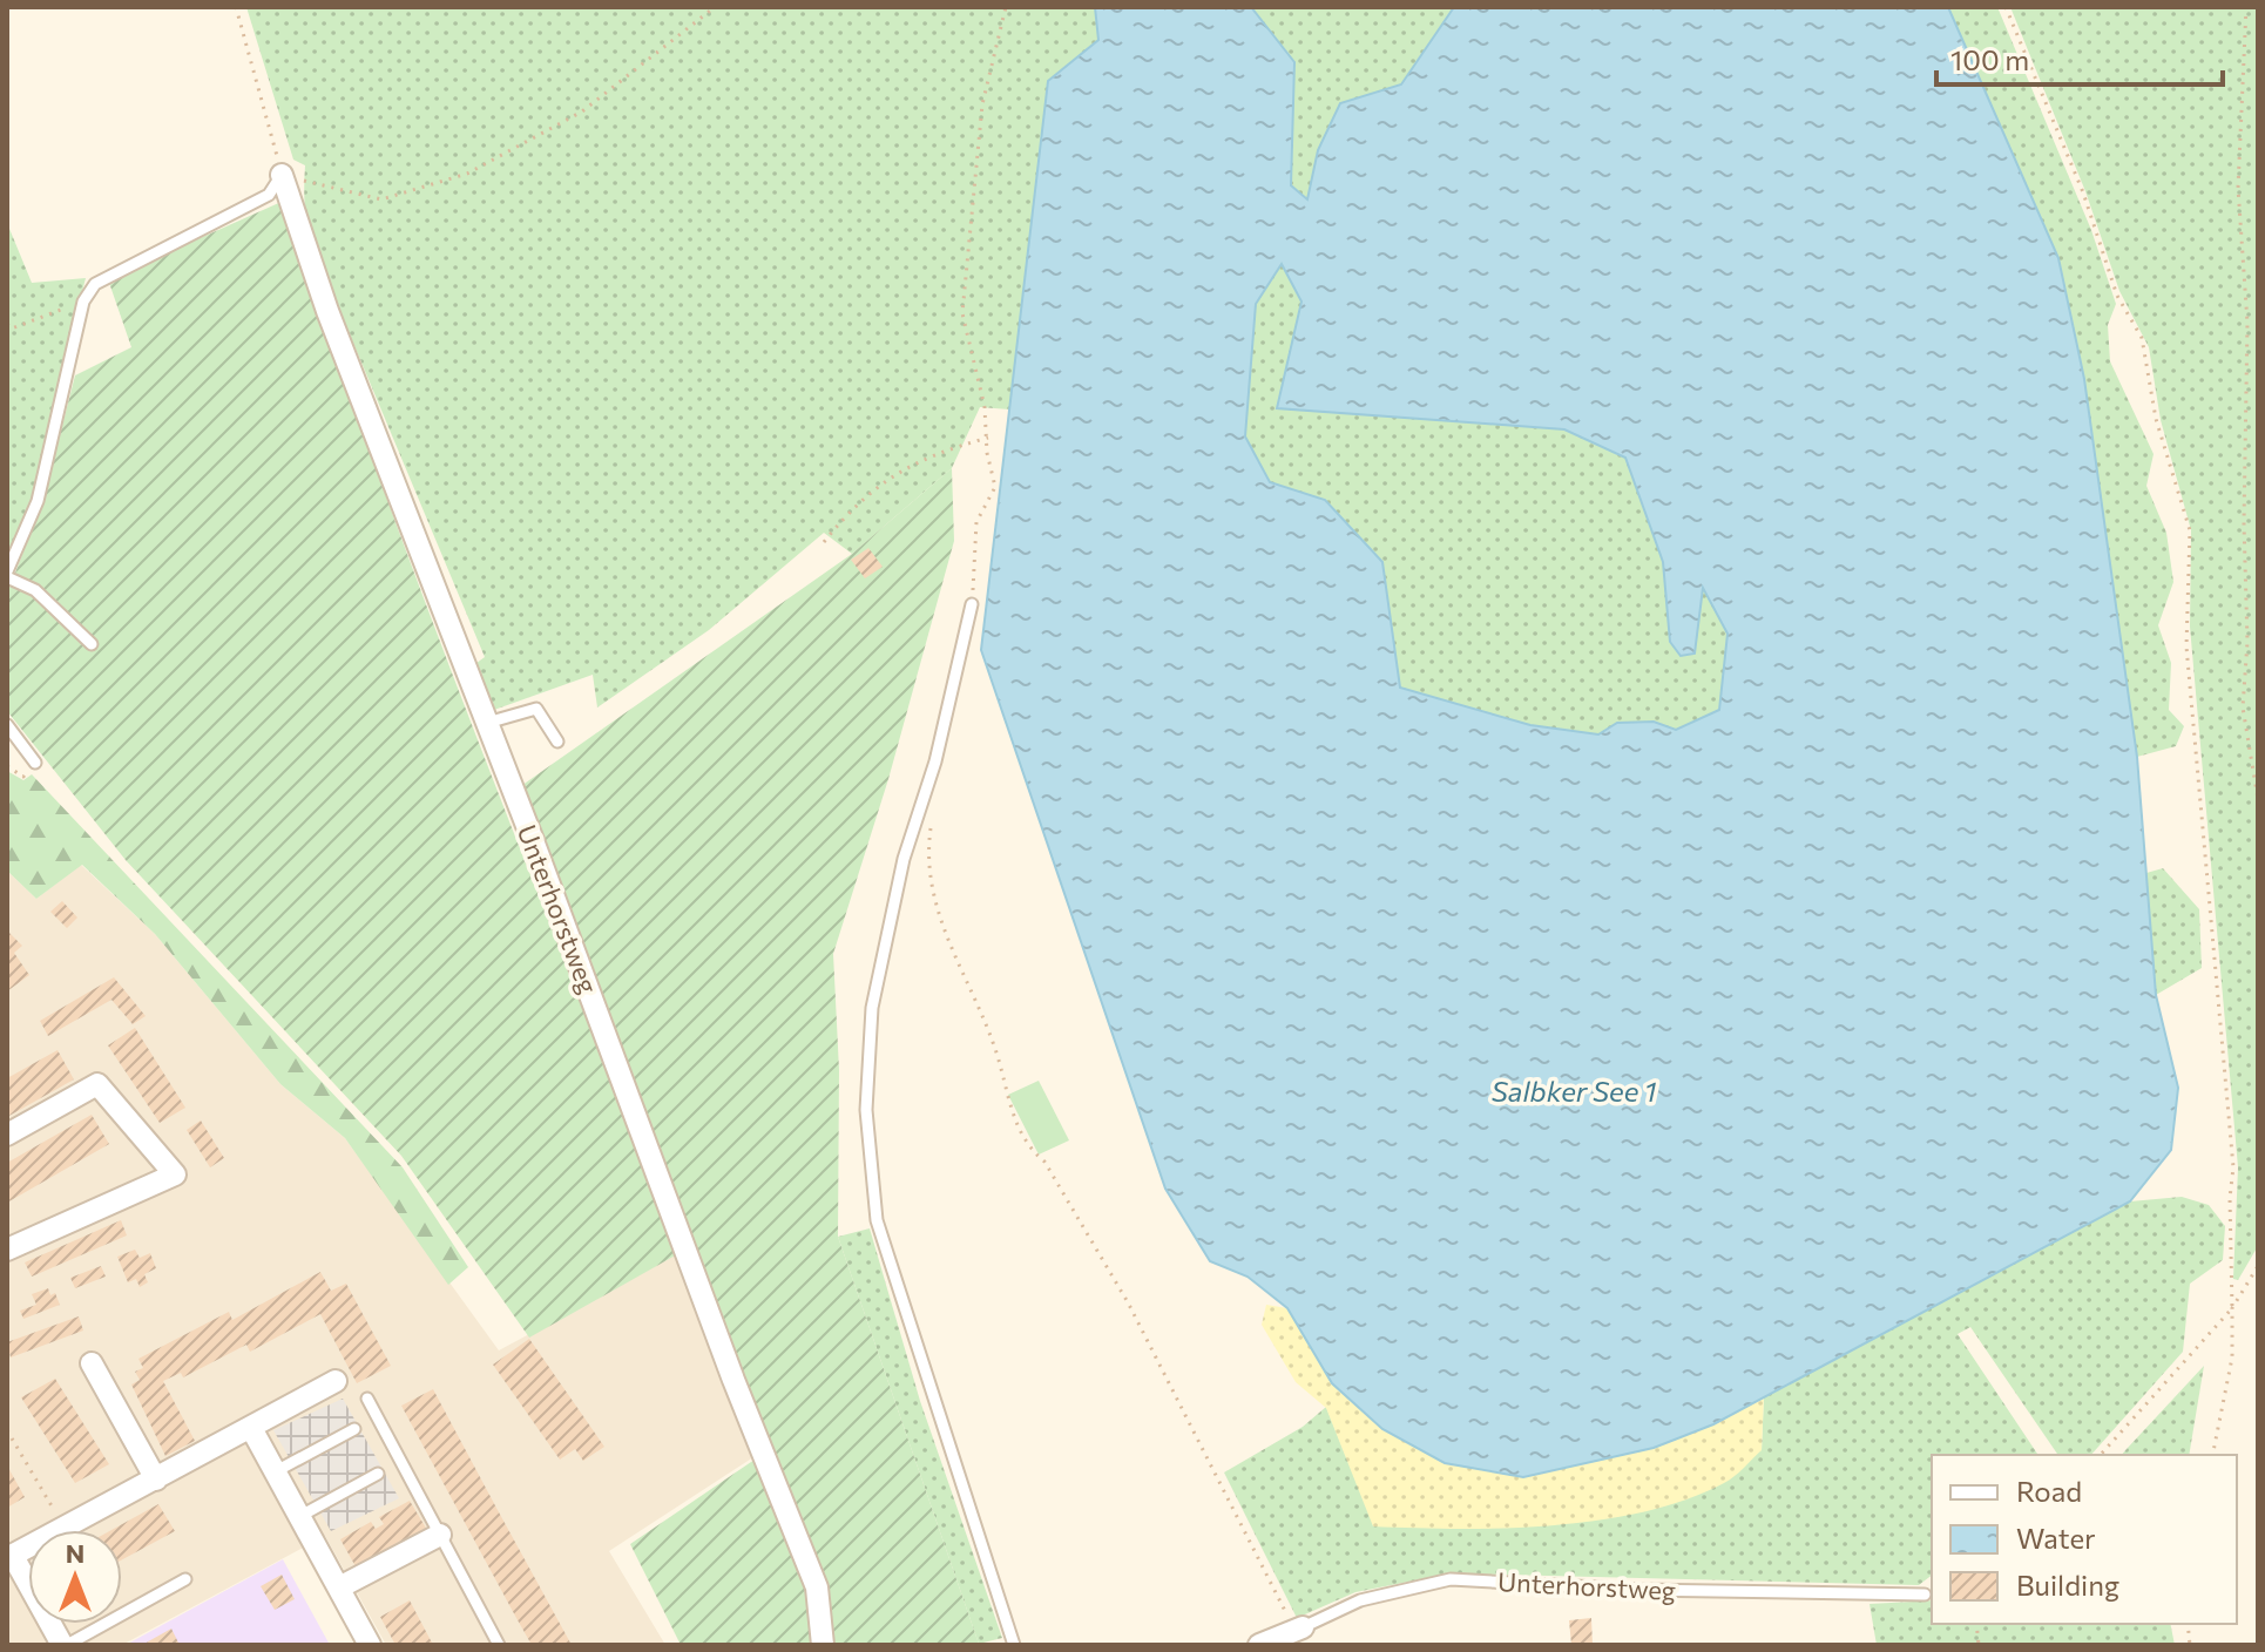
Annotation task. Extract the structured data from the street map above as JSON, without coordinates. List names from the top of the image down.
{
  "streets": {
    "street": ["Unterhorstweg"]
  },
  "water": ["Salbker See 1"],
  "legend": ["Road", "Water", "Building"],
  "scale_bar": "100 m",
  "north": "top"
}
